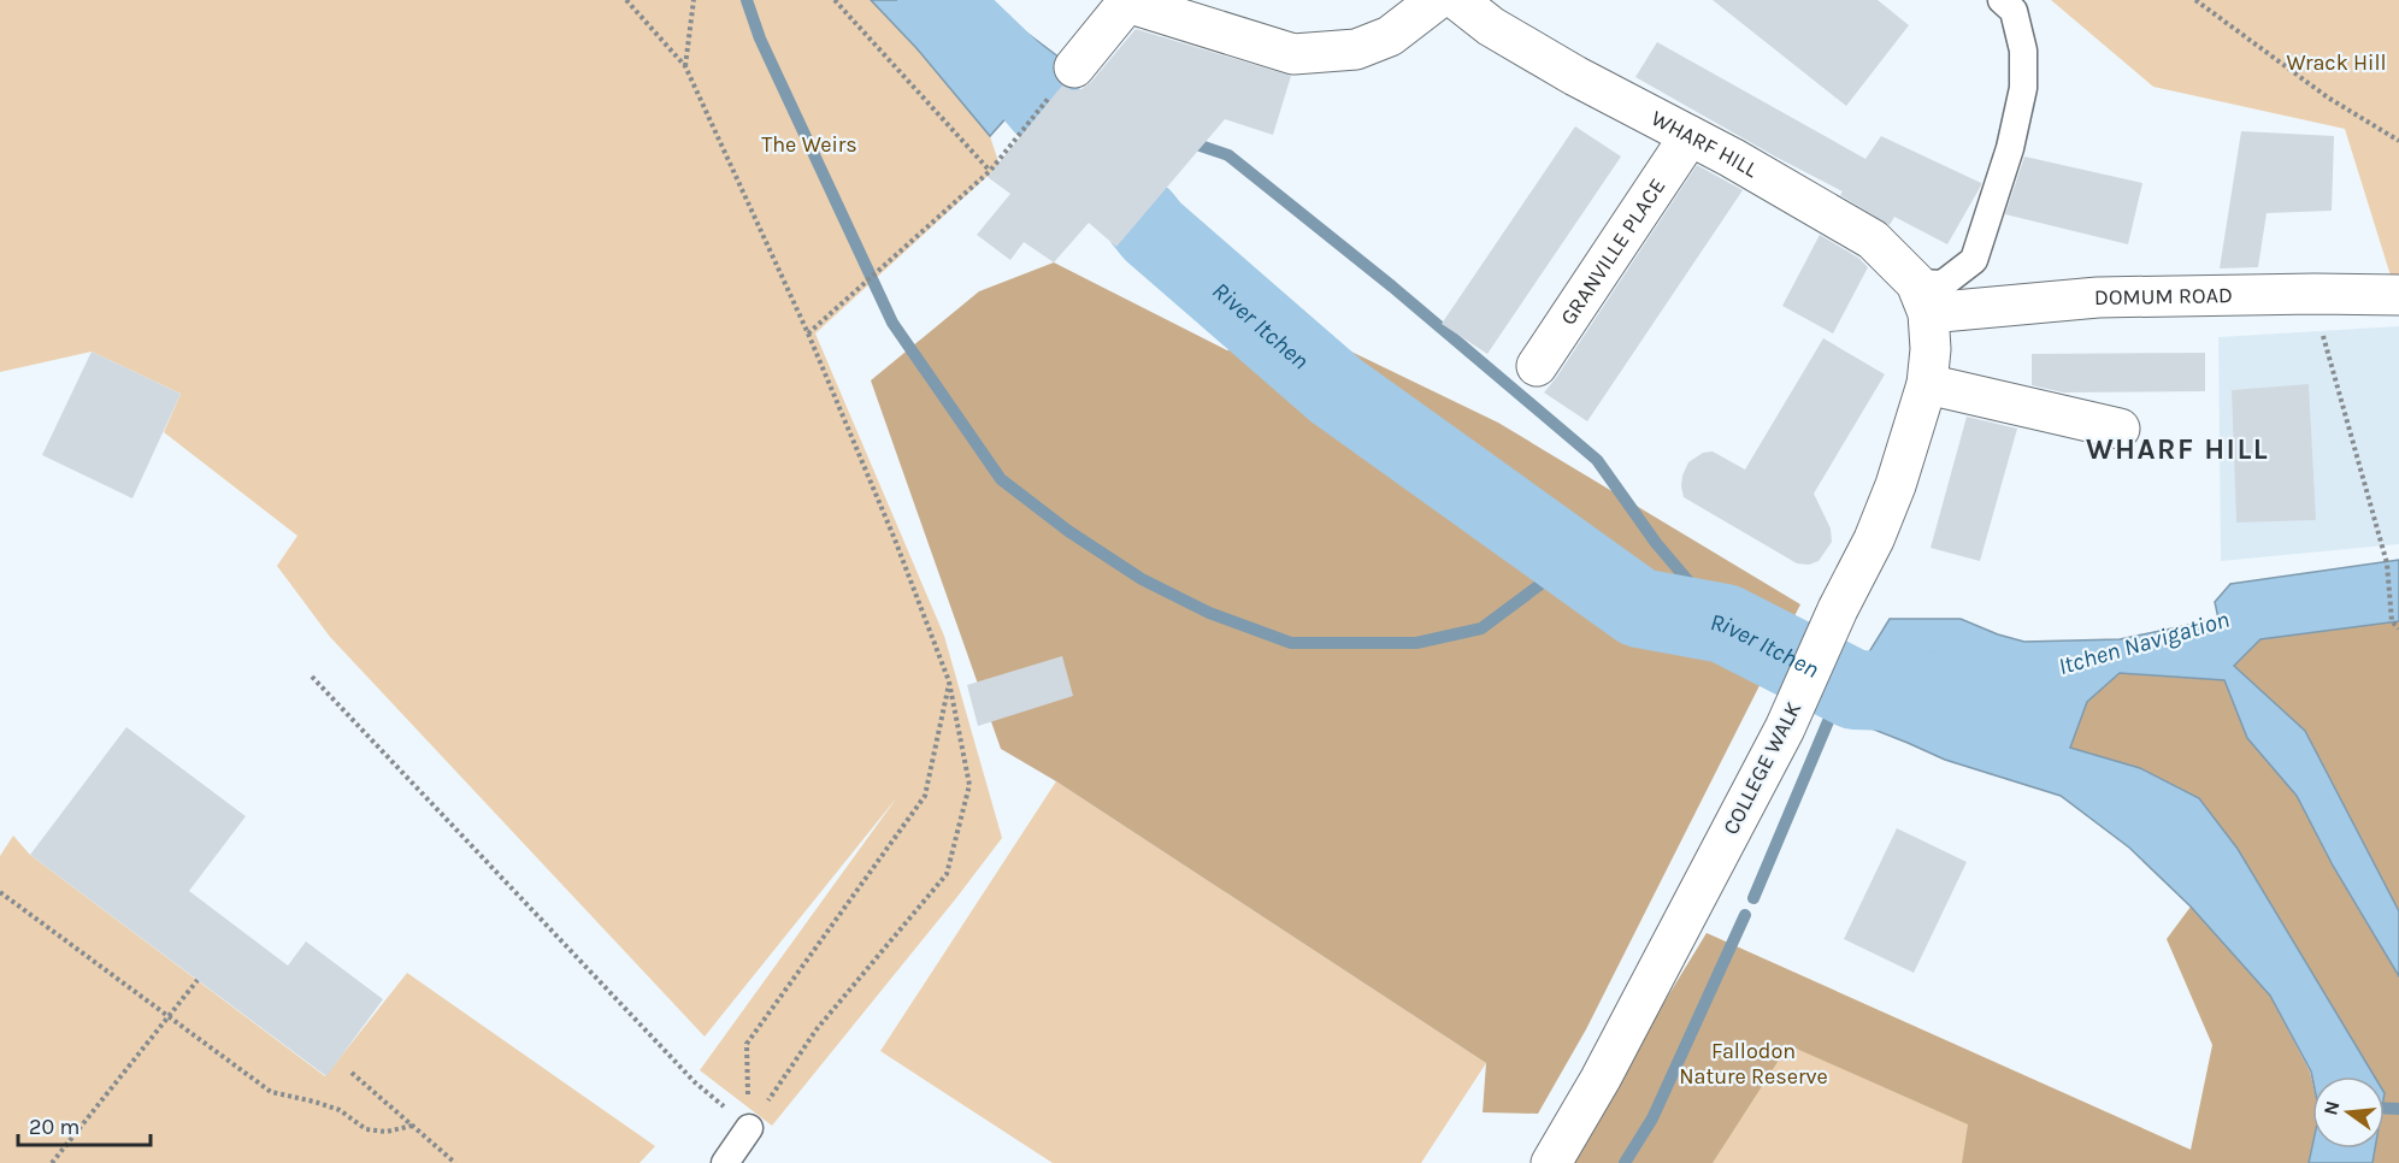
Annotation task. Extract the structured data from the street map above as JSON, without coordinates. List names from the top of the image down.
{
  "streets": {
    "street": [
      "WHARF HILL",
      "GRANVILLE PLACE",
      "DOMUM ROAD",
      "COLLEGE WALK"
    ]
  },
  "crossings": [
    ["WHARF HILL", "GRANVILLE PLACE"],
    ["WHARF HILL", "DOMUM ROAD"],
    ["WHARF HILL", "COLLEGE WALK"],
    ["DOMUM ROAD", "COLLEGE WALK"]
  ],
  "districts": ["WHARF HILL"],
  "water": ["River Itchen", "Itchen Navigation"],
  "parks": ["Wrack Hill", "The Weirs", "Fallodon Nature Reserve"],
  "scale_bar": "20 m",
  "north": "left"
}
